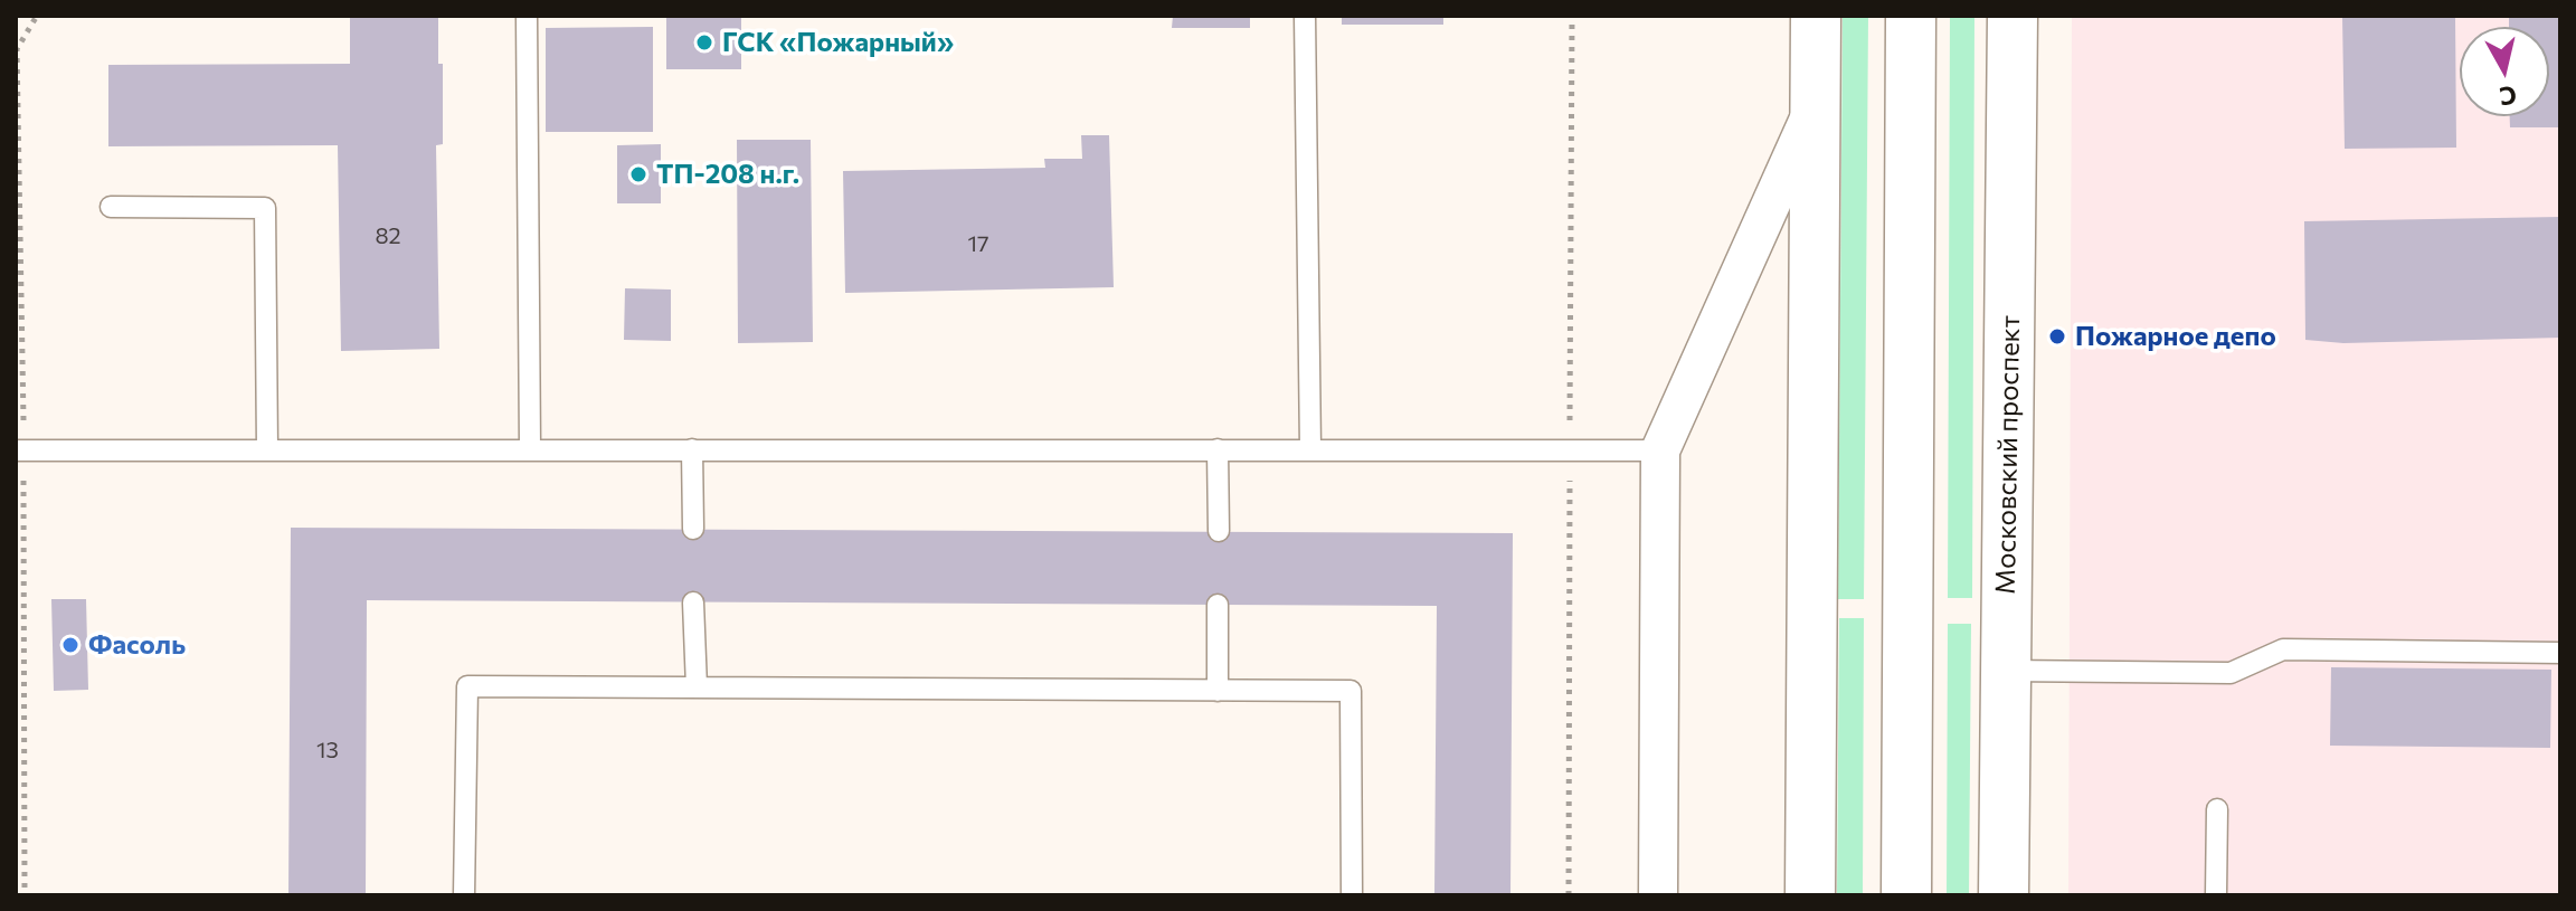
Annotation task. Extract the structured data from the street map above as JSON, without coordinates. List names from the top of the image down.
{
  "streets": {
    "main road": ["Московский проспект"]
  },
  "places": [
    "ГСК «Пожарный»",
    "ТП-208 н.г.",
    "Пожарное депо",
    "Фасоль"
  ],
  "house_numbers": ["82", "17", "13"],
  "north": "bottom"
}
